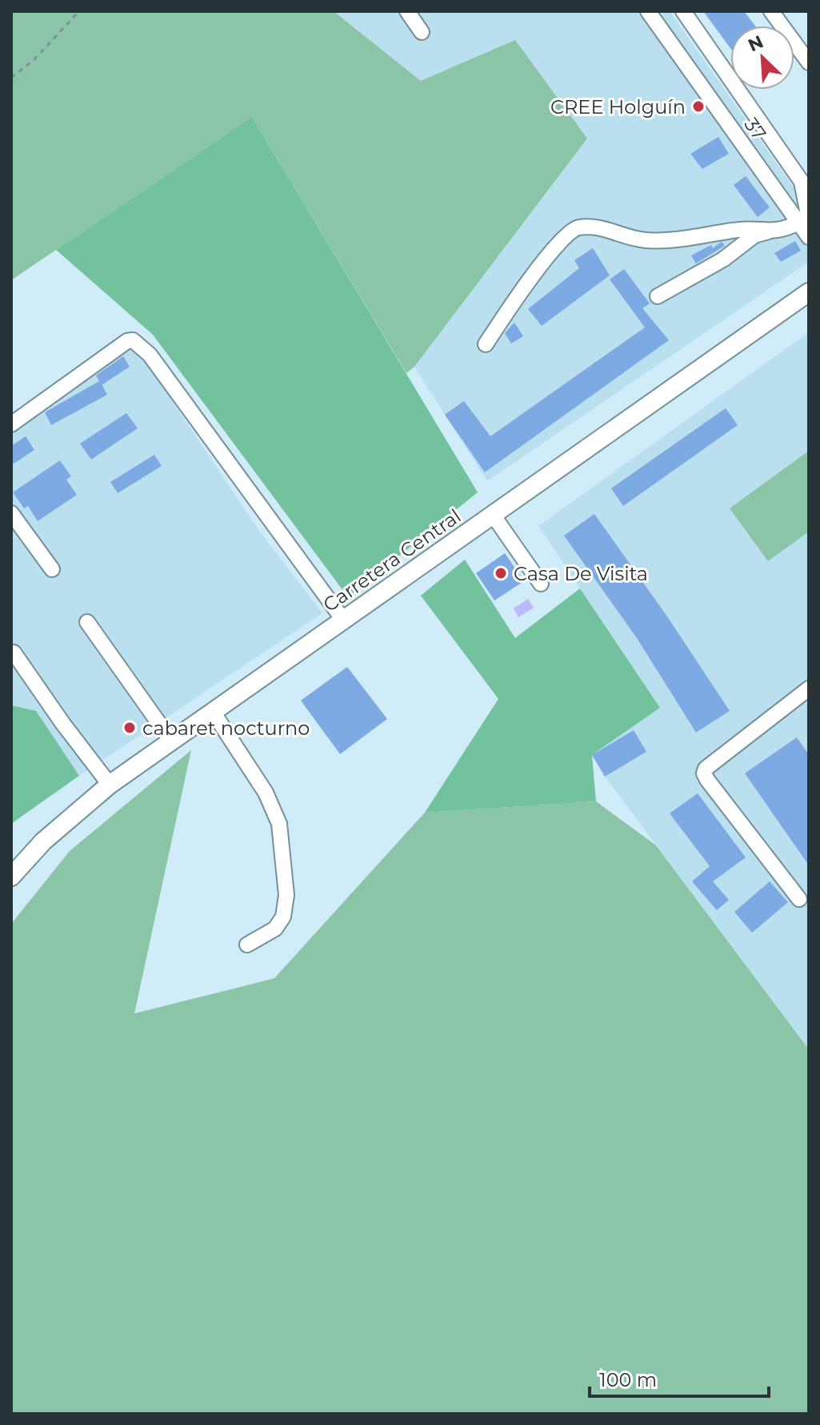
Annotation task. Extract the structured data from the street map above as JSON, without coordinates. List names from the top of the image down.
{
  "streets": {
    "main road": ["Carretera Central"],
    "street": ["37"]
  },
  "places": ["CREE Holguín", "Casa De Visita", "cabaret nocturno"],
  "scale_bar": "100 m",
  "north": "top left"
}
